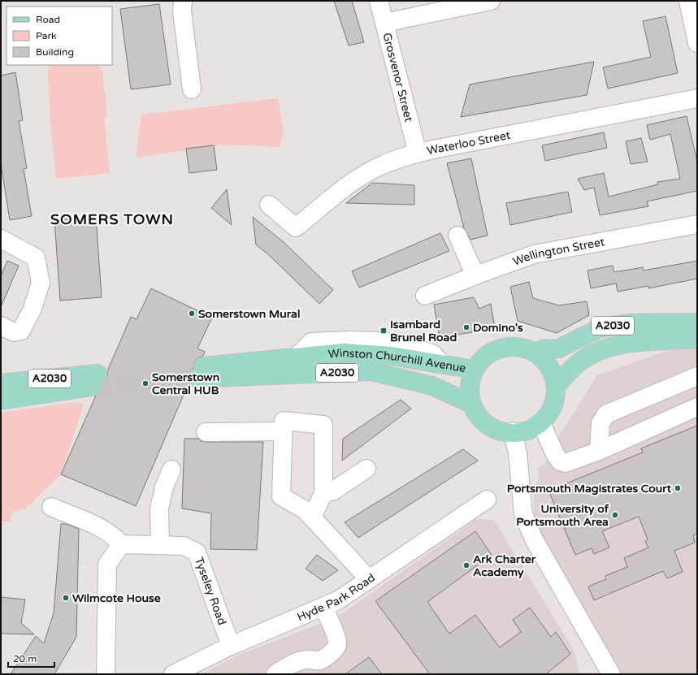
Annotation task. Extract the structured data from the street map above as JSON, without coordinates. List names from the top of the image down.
{
  "streets": {
    "main road": ["A2030", "Winston Churchill Avenue"],
    "street": [
      "Grosvenor Street",
      "Waterloo Street",
      "Wellington Street",
      "Tyseley Road",
      "Hyde Park Road"
    ]
  },
  "crossings": [
    ["Grosvenor Street", "Waterloo Street"],
    ["A2030", "Winston Churchill Avenue"],
    ["Tyseley Road", "Hyde Park Road"]
  ],
  "districts": ["SOMERS TOWN"],
  "places": {
    "other": [
      "Somerstown Mural",
      "Domino's",
      "Somerstown Central HUB",
      "Portsmouth Magistrates Court",
      "University of Portsmouth Area",
      "Ark Charter Academy",
      "Wilmcote House"
    ],
    "transit": ["Isambard Brunel Road"]
  },
  "legend": ["Road", "Park", "Building"],
  "scale_bar": "20 m"
}
